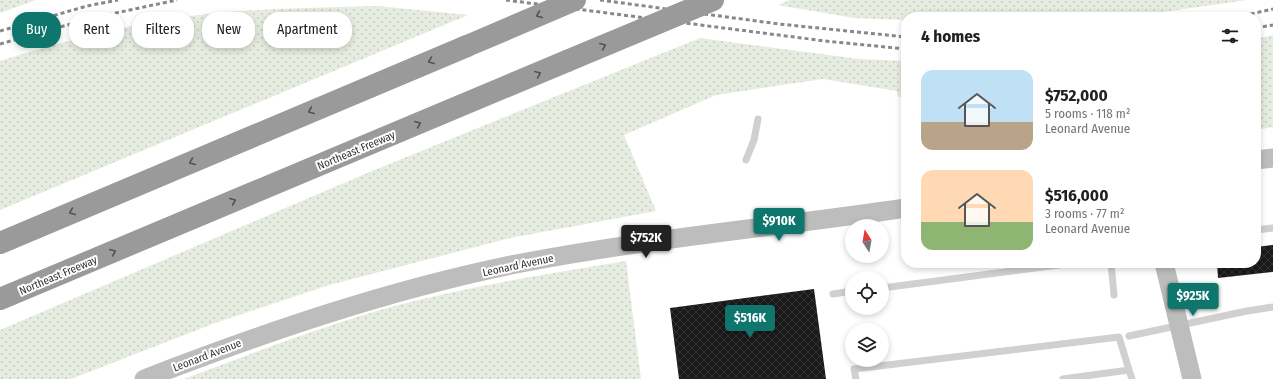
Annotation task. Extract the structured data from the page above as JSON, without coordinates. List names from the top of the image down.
{
  "streets": {
    "highway": ["Northeast Freeway"],
    "street": ["Leonard Avenue"]
  },
  "north": "top",
  "page": {
    "chip": [
      "Buy",
      "Rent",
      "Filters",
      "New",
      "Apartment"
    ],
    "heading": "4 homes",
    "list": [
      {
        "name": "$752,000",
        "note": "5 rooms · 118 m² · Leonard Avenue"
      },
      {
        "name": "$516,000",
        "note": "3 rooms · 77 m² · Leonard Avenue"
      }
    ],
    "price": [
      "$910K",
      "$752K",
      "$925K",
      "$516K"
    ]
  }
}
